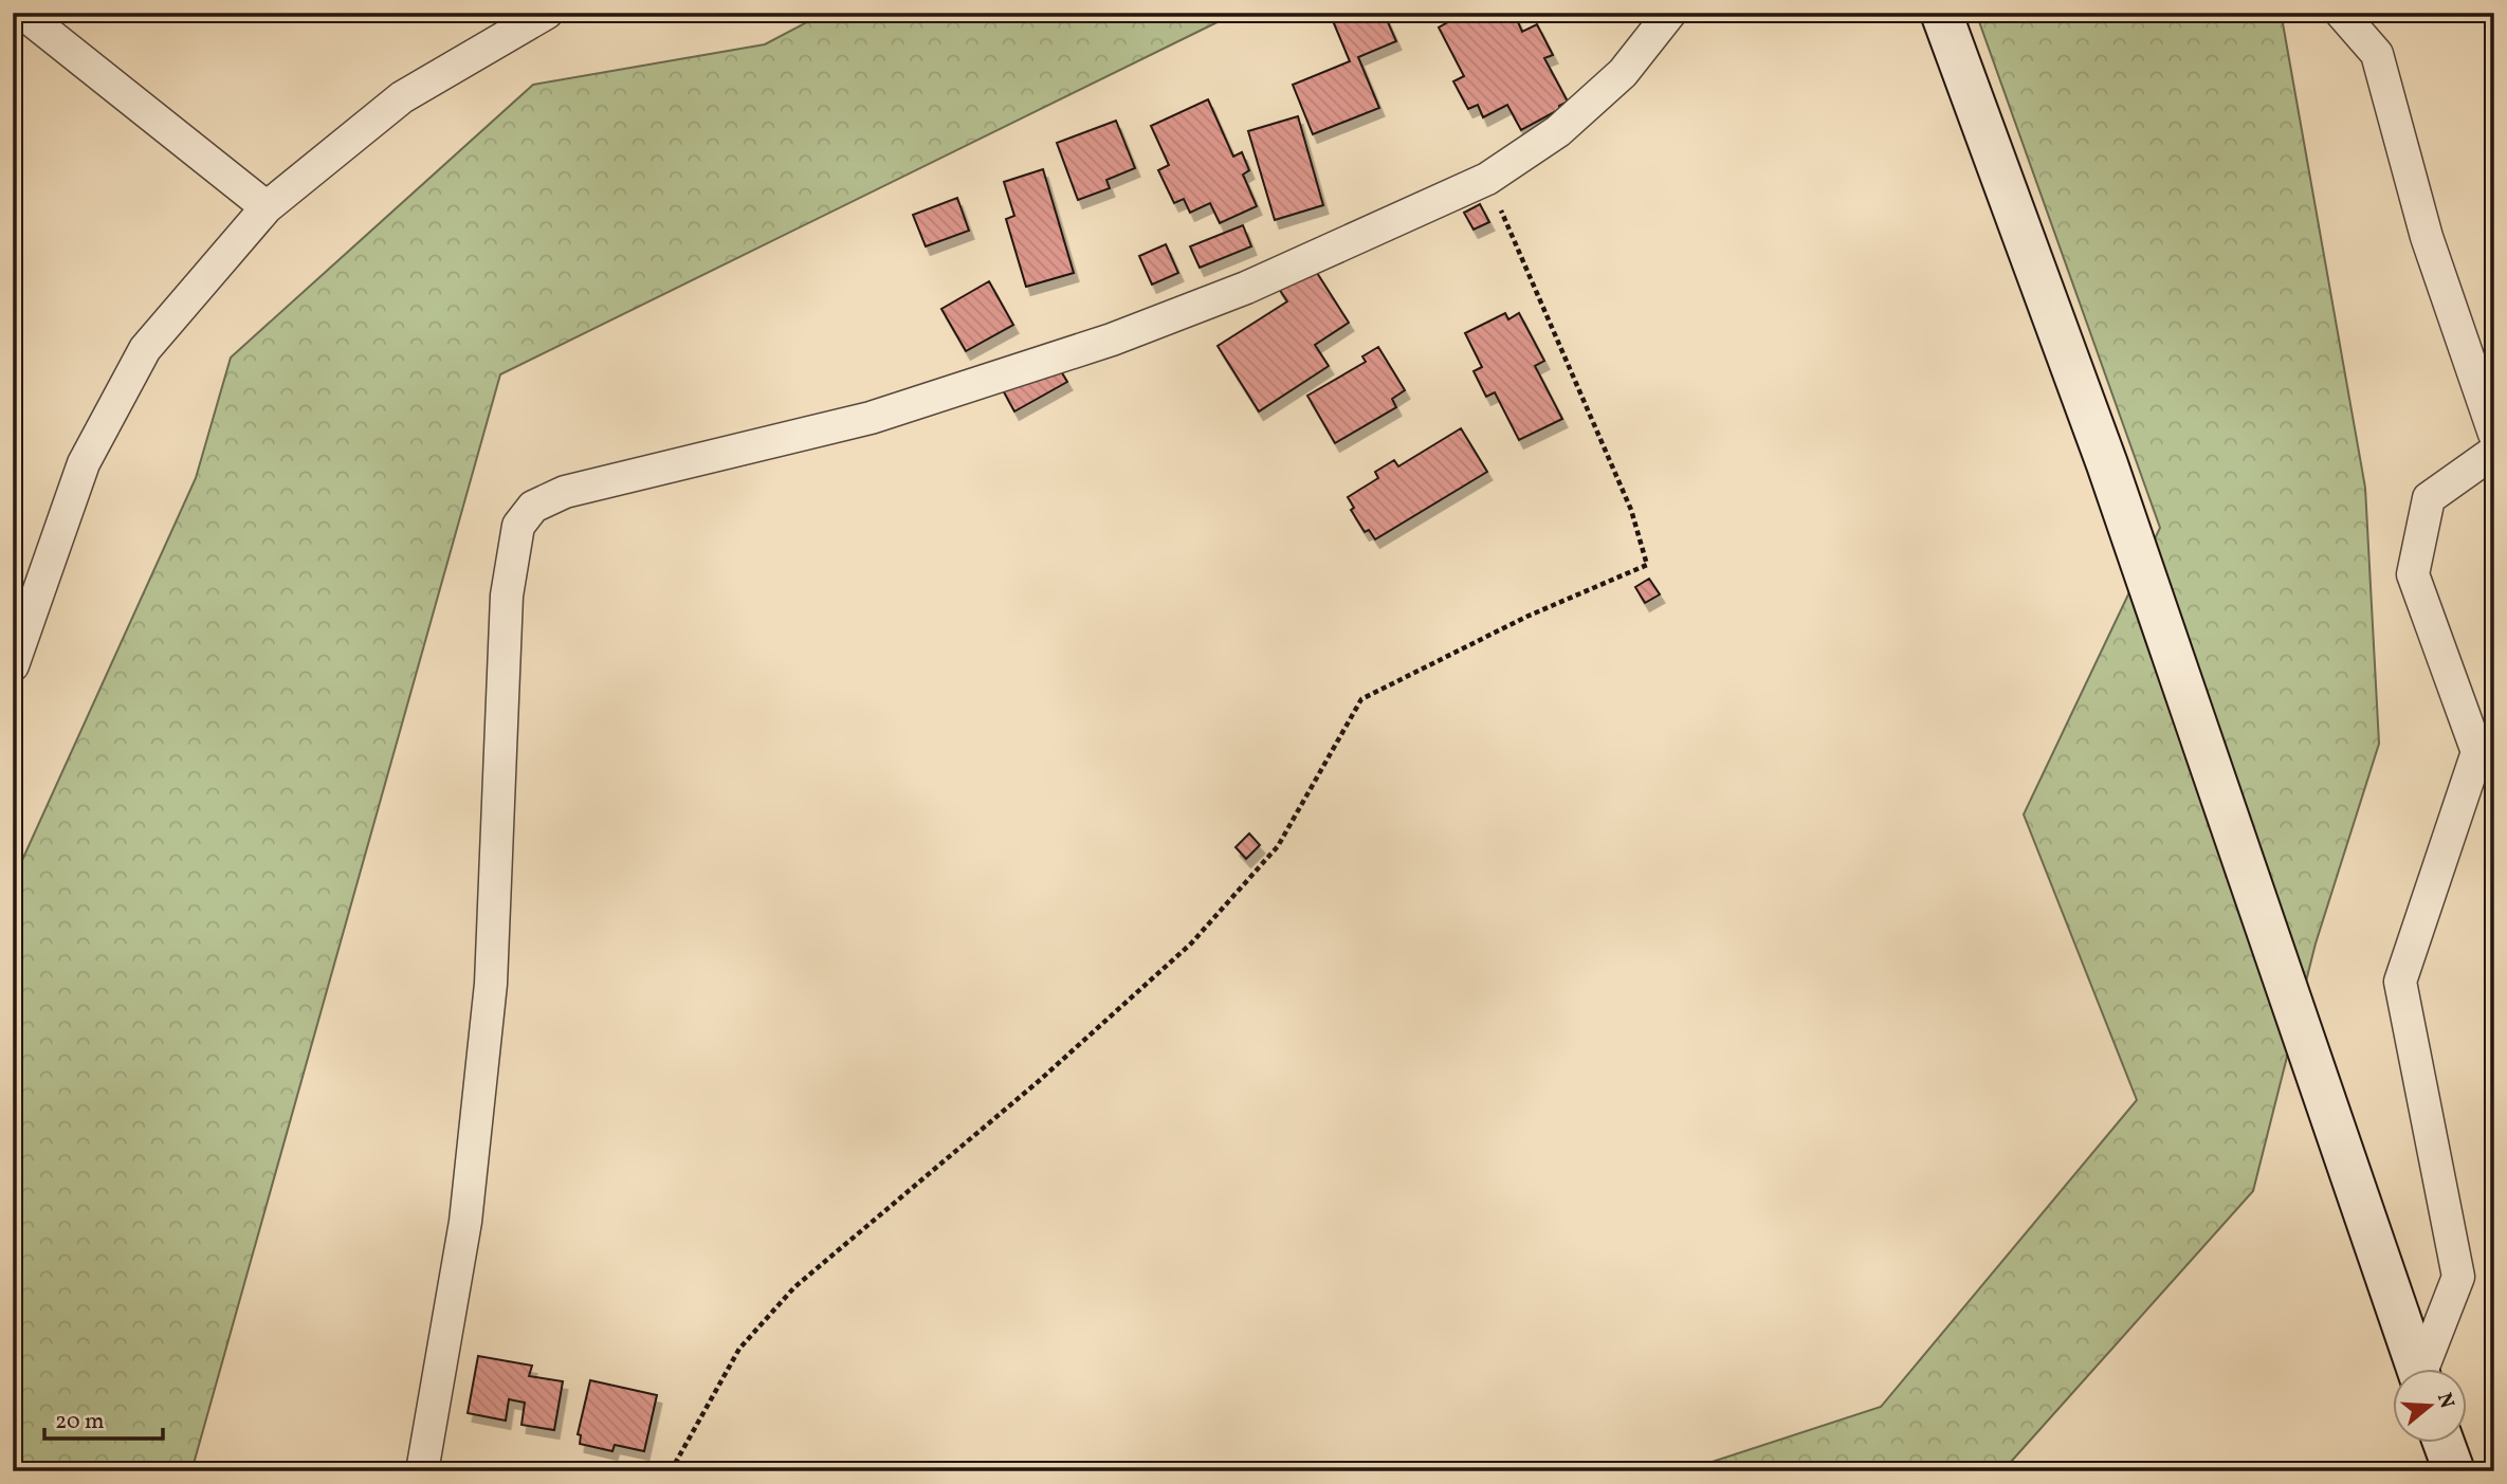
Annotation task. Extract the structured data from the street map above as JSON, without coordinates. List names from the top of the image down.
{
  "scale_bar": "20 m",
  "north": "right"
}
